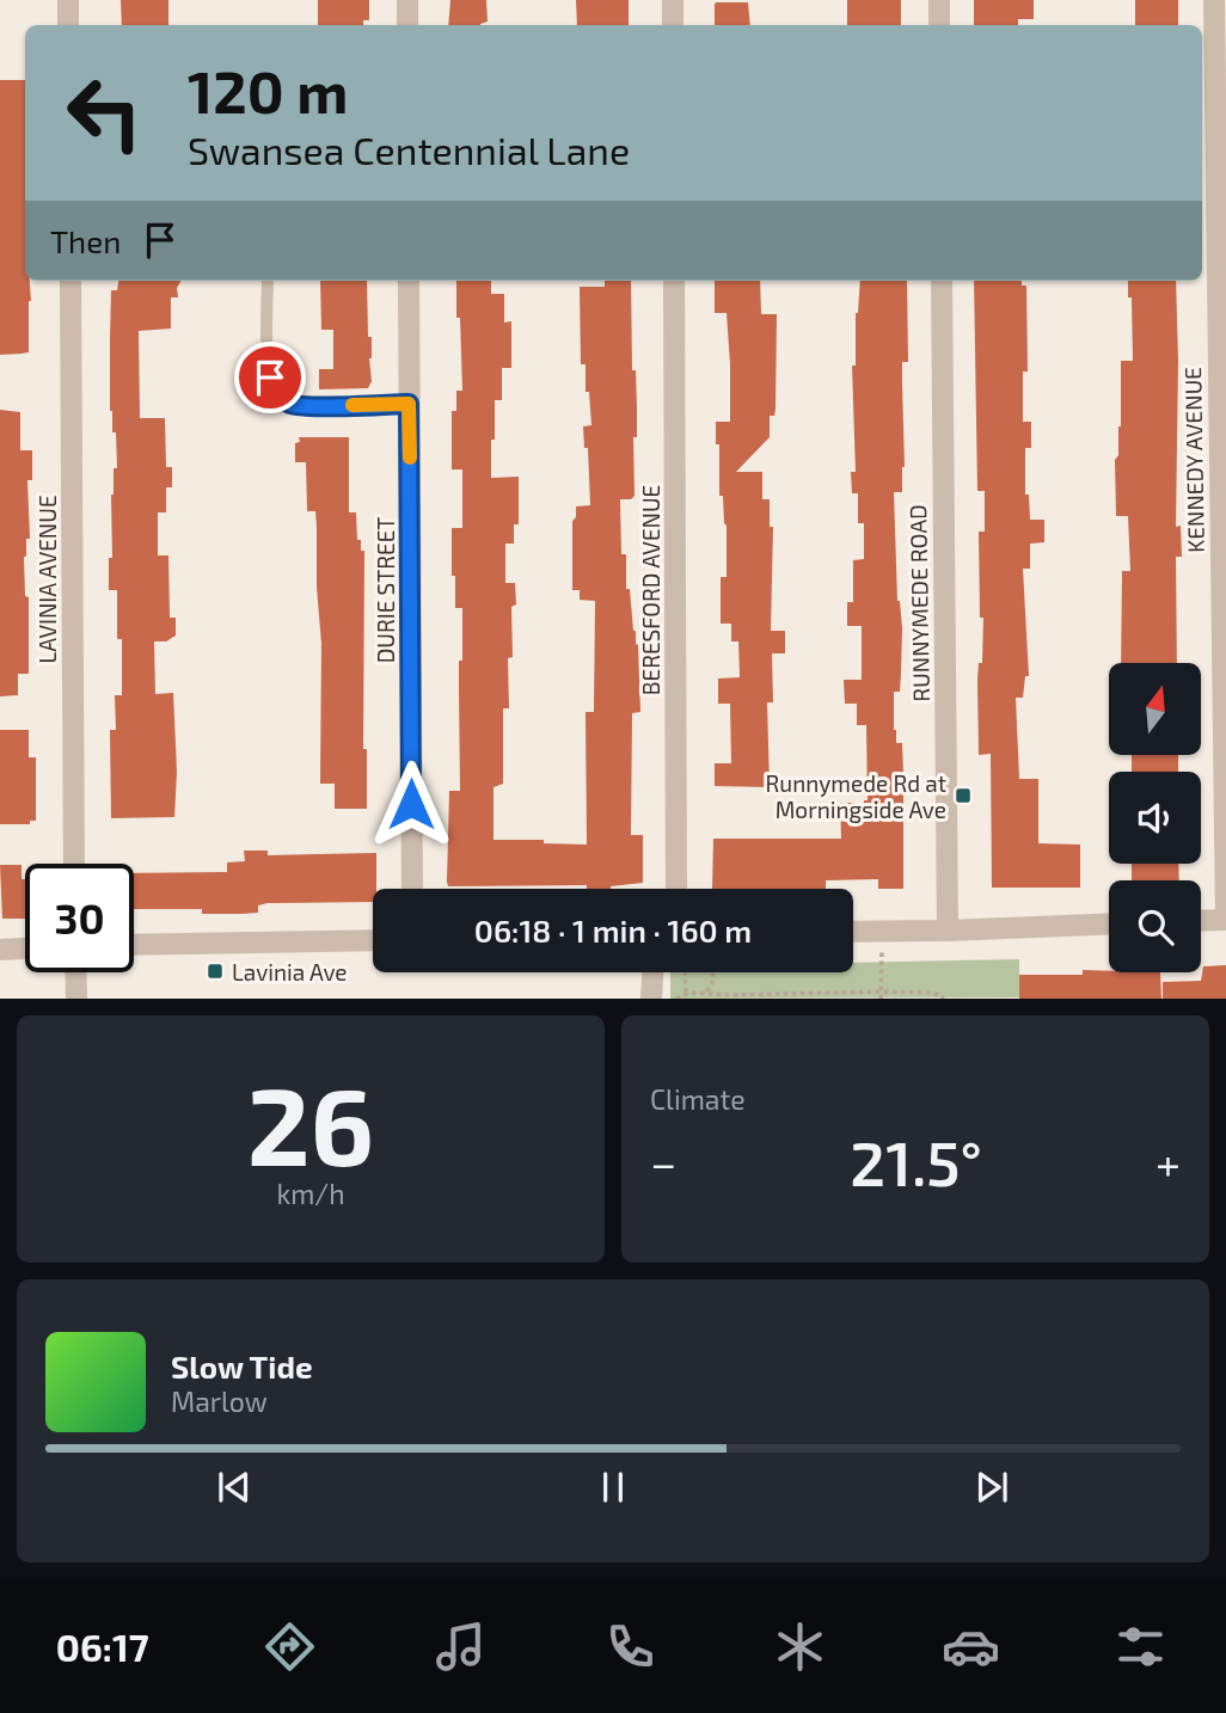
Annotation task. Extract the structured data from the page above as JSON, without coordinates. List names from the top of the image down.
{
  "streets": {
    "street": [
      "KENNEDY AVENUE",
      "LAVINIA AVENUE",
      "DURIE STREET",
      "BERESFORD AVENUE",
      "RUNNYMEDE ROAD"
    ]
  },
  "places": {
    "transit": ["Runnymede Rd at Morningside Ave", "Lavinia Ave"]
  },
  "north": "top",
  "page": {
    "turn": ["120 m", "Swansea Centennial Lane"],
    "then": "Then",
    "limit": "30",
    "trip": "06:18 · 1 min · 160 m",
    "tile": [
      ["26", "km/h"],
      "Climate"
    ],
    "heat": ["−", "21.5°", "+"],
    "song": ["Slow Tide", "Marlow"],
    "tabs": "06:17"
  }
}
